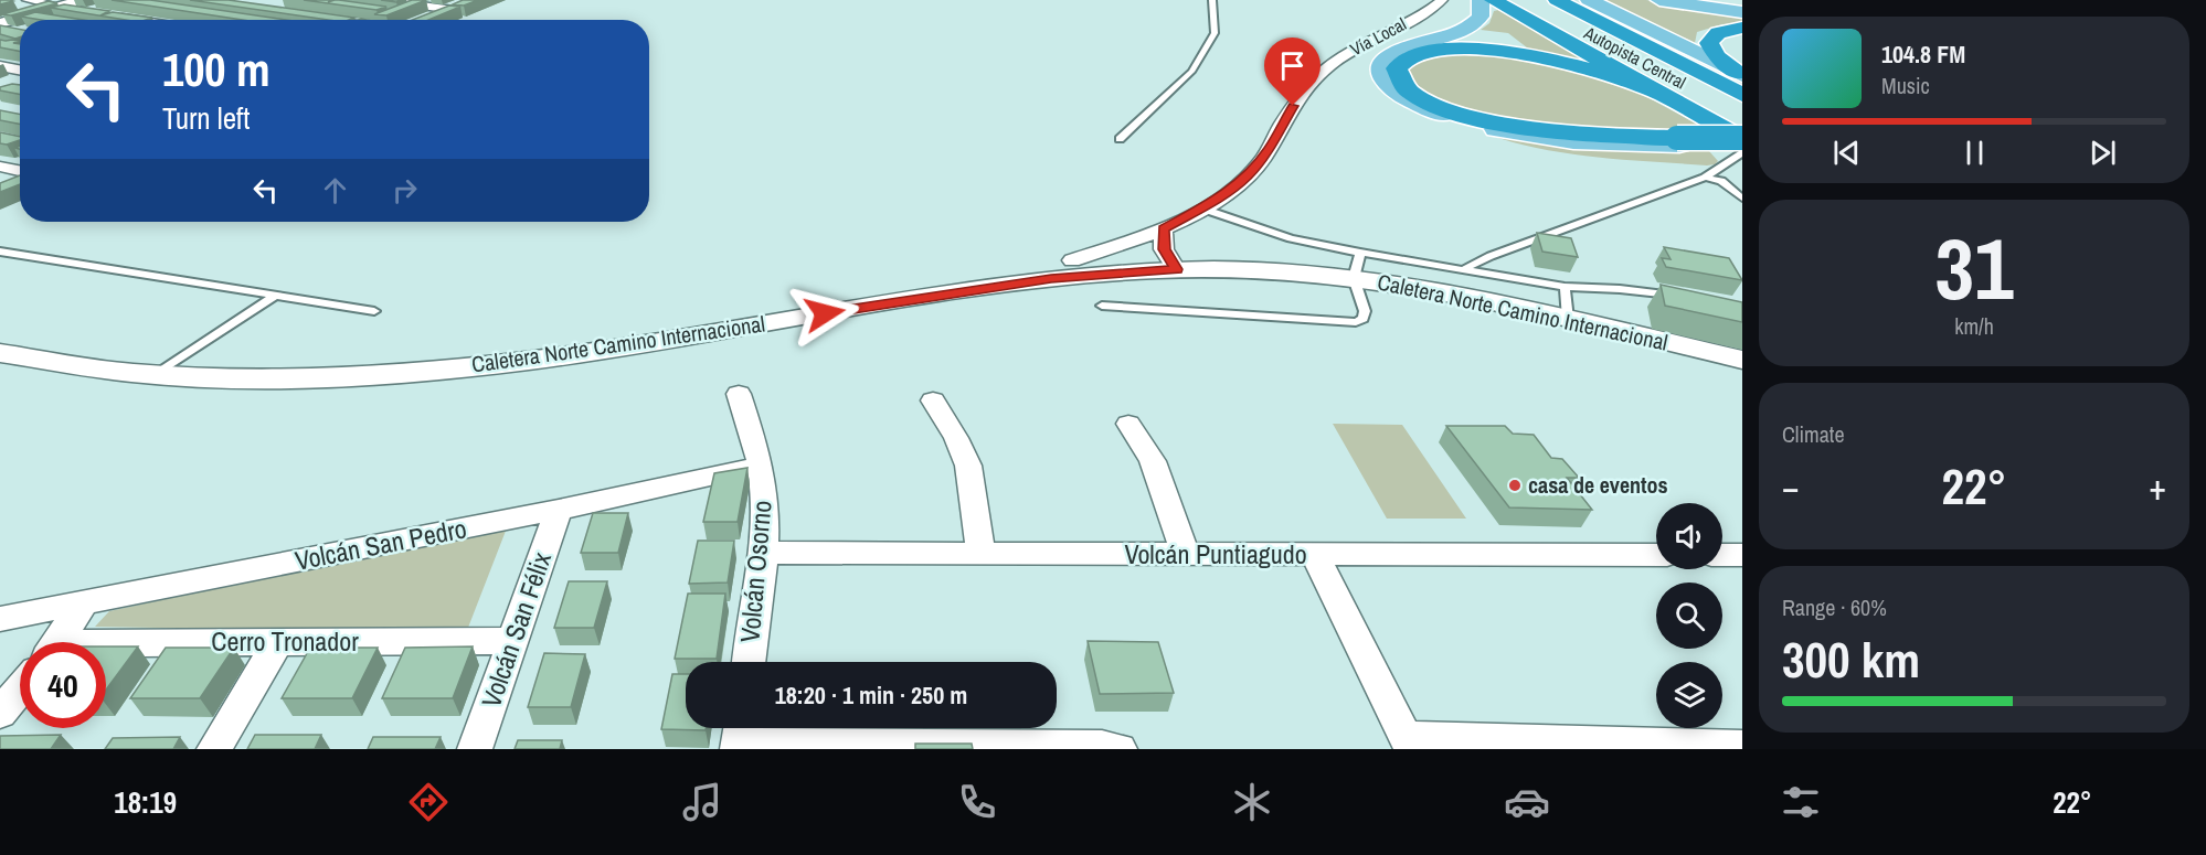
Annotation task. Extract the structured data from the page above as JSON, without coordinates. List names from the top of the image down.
{
  "streets": {
    "highway": ["Autopista Central"],
    "street": [
      "Vía Local",
      "Caletera Norte Camino Internacional",
      "Volcán San Pedro",
      "Volcán Puntiagudo",
      "Volcán Osorno",
      "Volcán San Félix",
      "Cerro Tronador"
    ]
  },
  "crossings": [
    ["Volcán San Pedro", "Volcán Osorno"],
    ["Volcán San Pedro", "Volcán San Félix"],
    ["Volcán Puntiagudo", "Volcán Osorno"],
    ["Volcán San Félix", "Cerro Tronador"]
  ],
  "places": ["casa de eventos"],
  "page": {
    "turn": ["100 m", "Turn left"],
    "song": ["104.8 FM", "Music"],
    "tile": [
      ["31", "km/h"],
      "Climate",
      ["Range · 60%", "300 km"]
    ],
    "heat": ["−", "22°", "+"],
    "limit": "40",
    "trip": "18:20 · 1 min · 250 m",
    "tabs": ["18:19", "22°"]
  }
}
